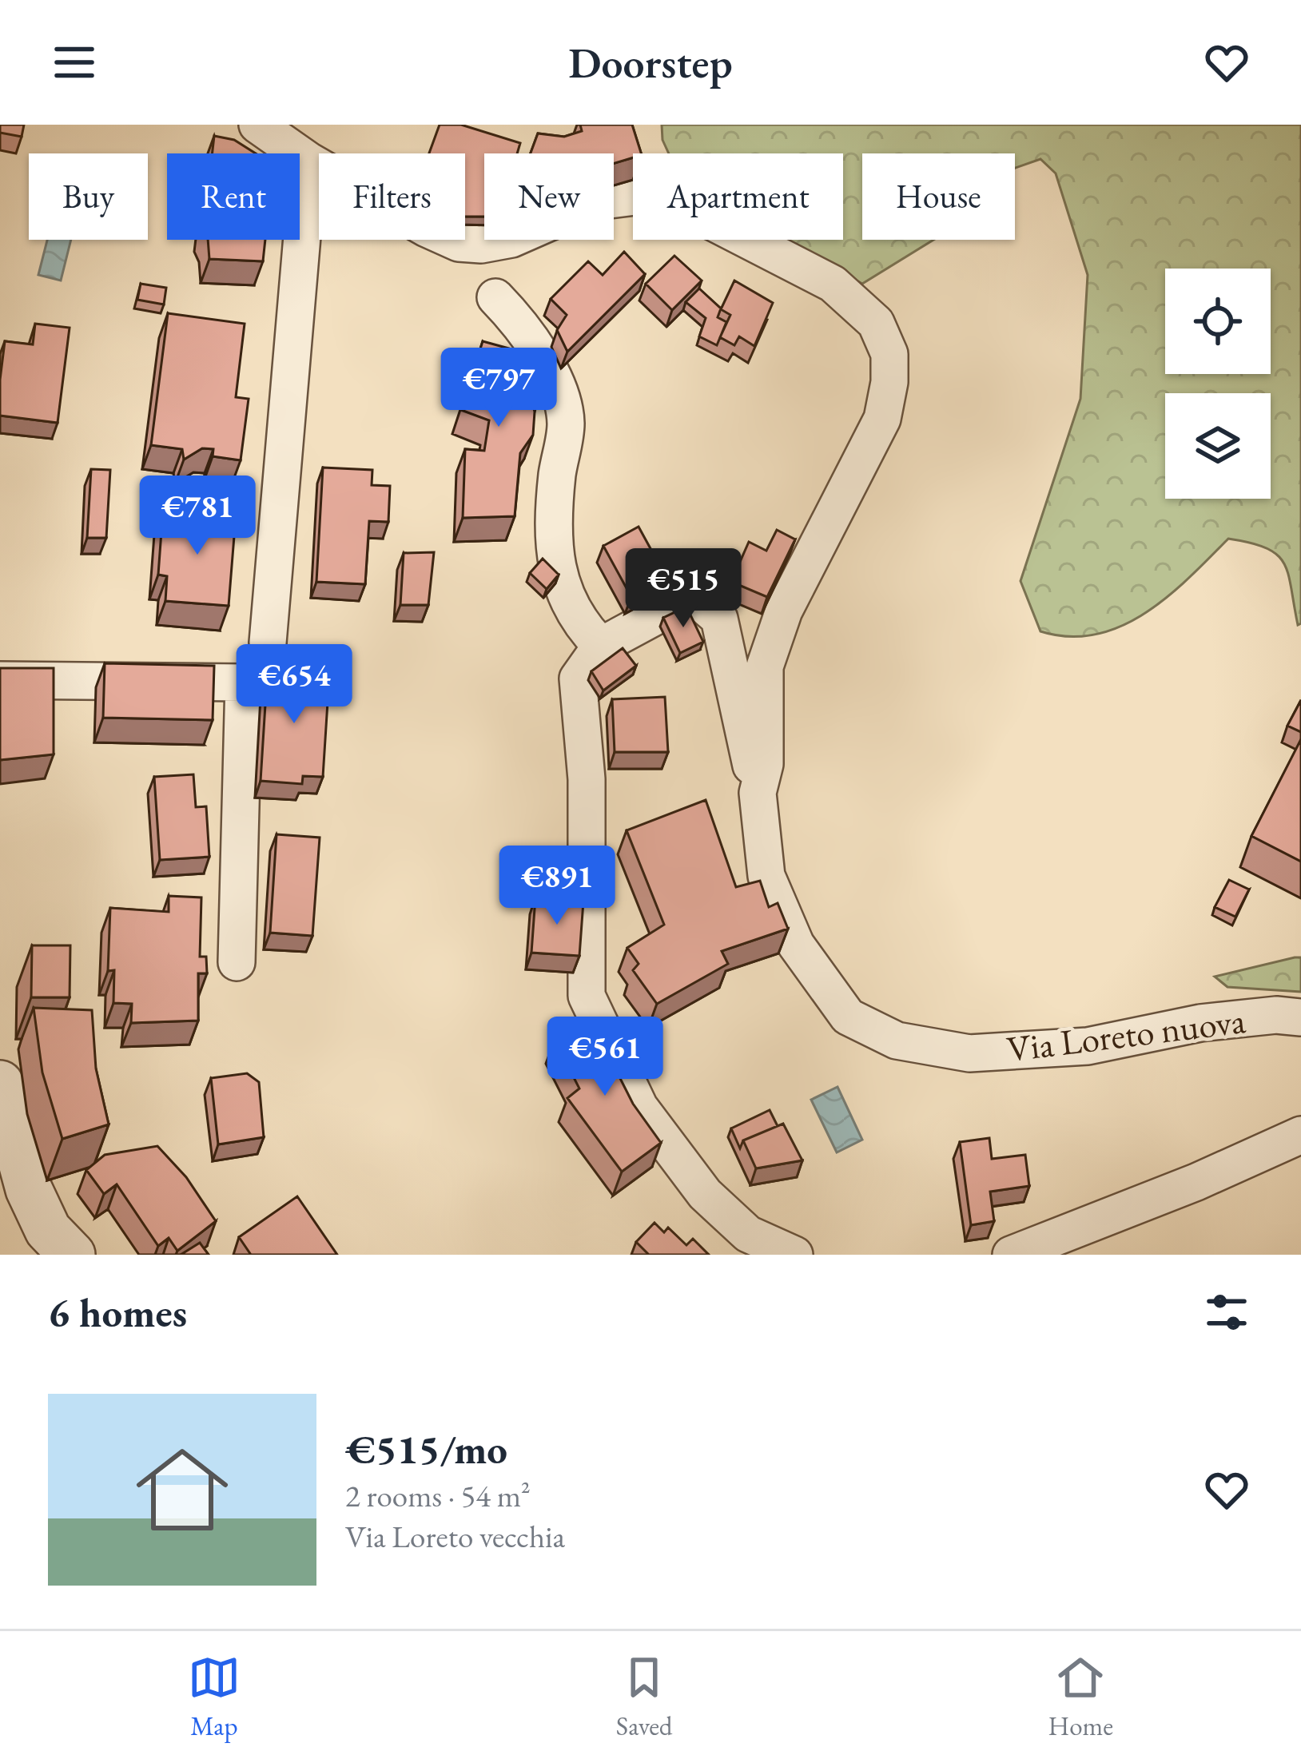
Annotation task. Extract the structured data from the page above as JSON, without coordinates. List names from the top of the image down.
{
  "streets": {
    "street": ["Via Loreto nuova"]
  },
  "page": {
    "header": "Doorstep",
    "chip": [
      "Buy",
      "Rent",
      "Filters",
      "New",
      "Apartment",
      "House"
    ],
    "price": [
      "€797",
      "€781",
      "€515",
      "€654",
      "€891",
      "€561"
    ],
    "heading": "6 homes",
    "list": [
      {
        "name": "€515/mo",
        "note": "2 rooms · 54 m² · Via Loreto vecchia"
      }
    ],
    "tabs": ["Map", "Saved", "Home"]
  }
}
